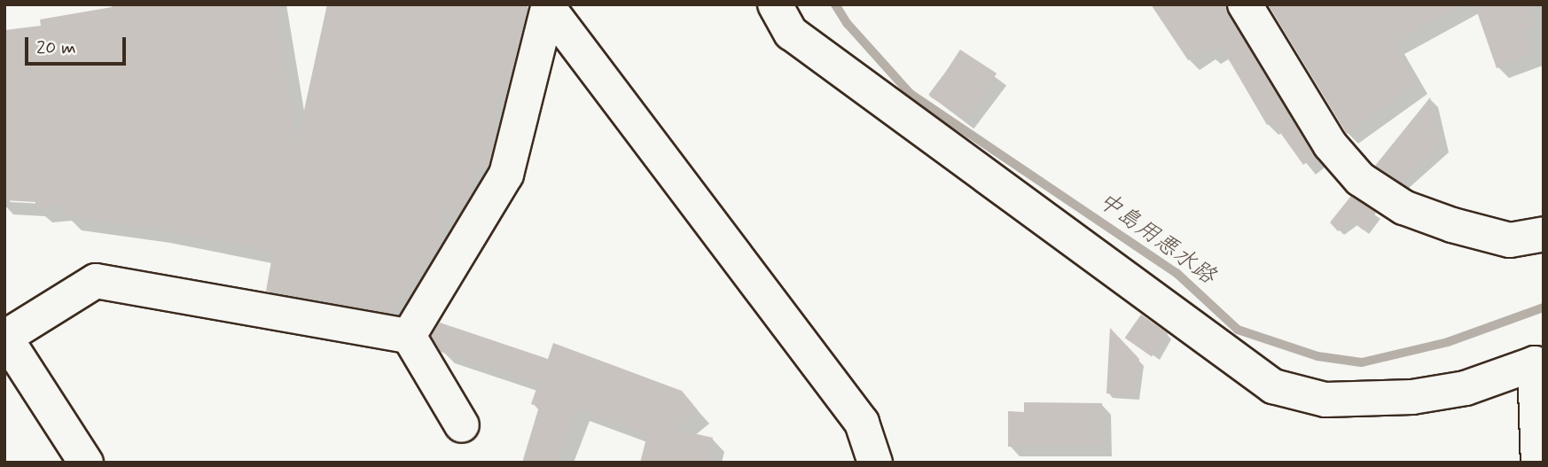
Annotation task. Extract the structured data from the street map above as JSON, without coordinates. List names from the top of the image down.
{
  "water": ["中島用悪水路"],
  "scale_bar": "20 m"
}
